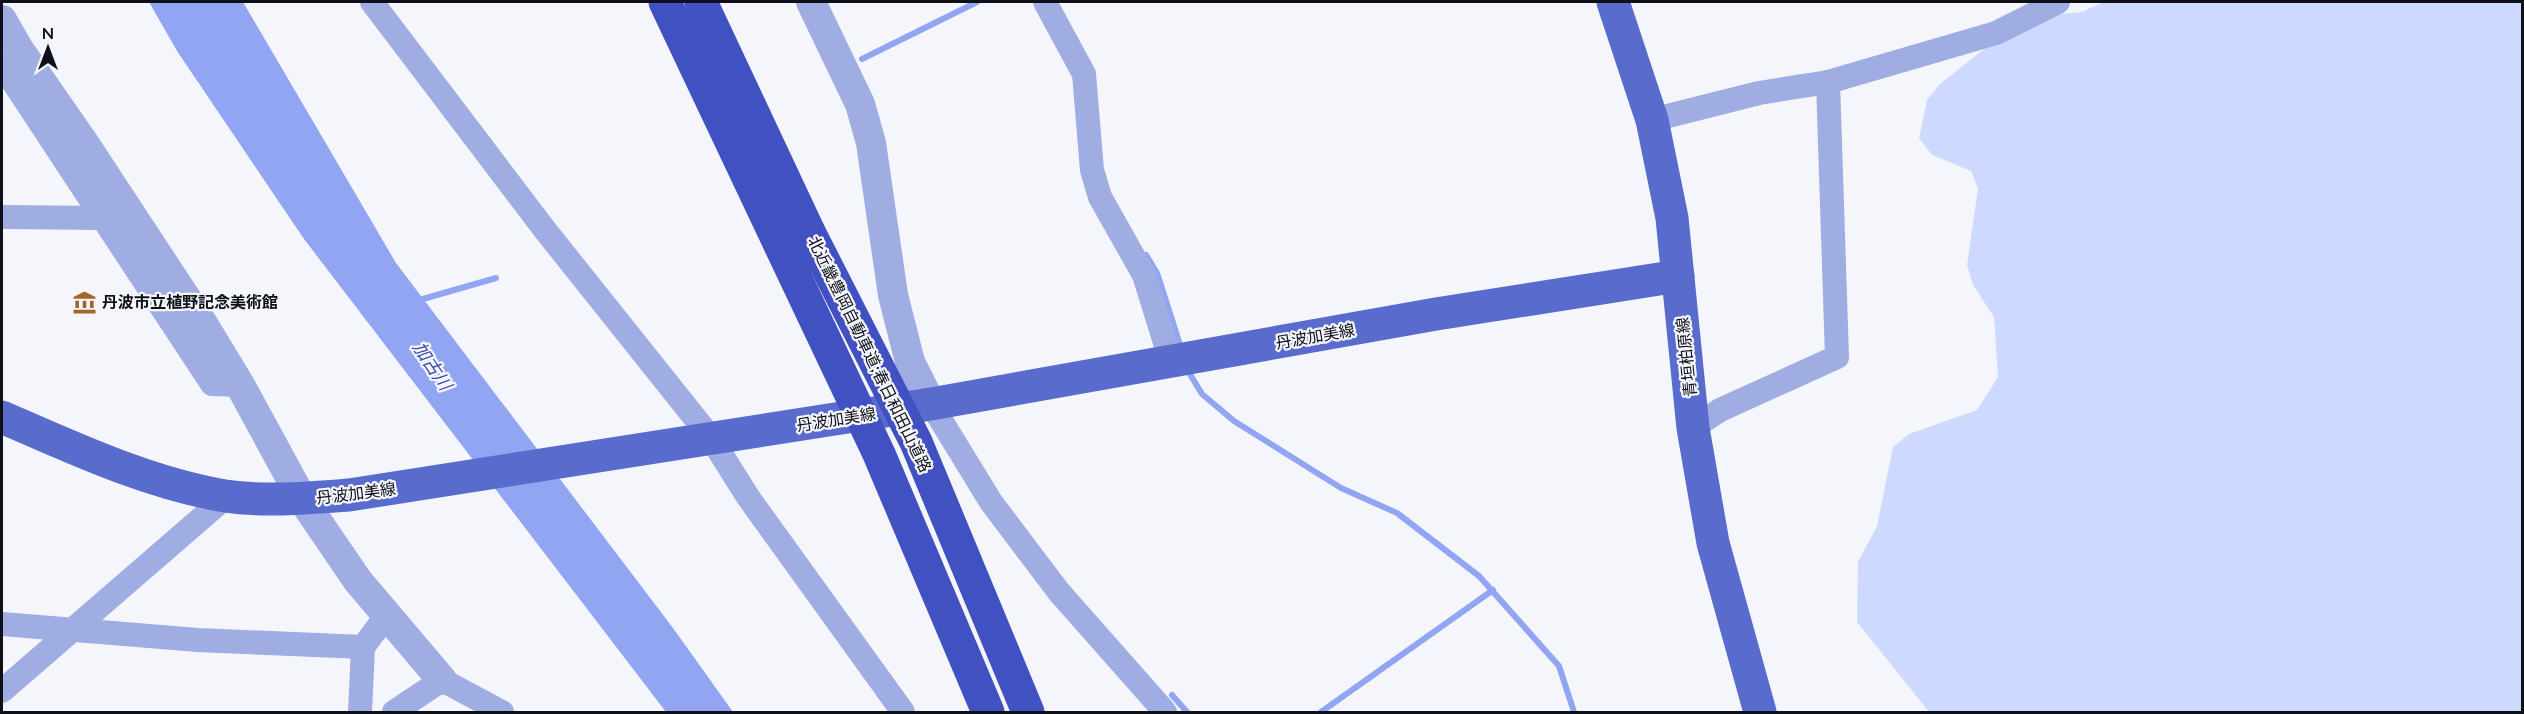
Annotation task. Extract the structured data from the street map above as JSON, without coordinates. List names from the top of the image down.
{
  "streets": {
    "highway": ["北近畿豊岡自動車道;春日和田山道路"],
    "main road": ["丹波加美線", "青垣柏原線"]
  },
  "crossings": [
    ["丹波加美線", "青垣柏原線"]
  ],
  "water": ["加古川"],
  "places": {
    "museum": ["丹波市立植野記念美術館"]
  },
  "north": "top"
}
